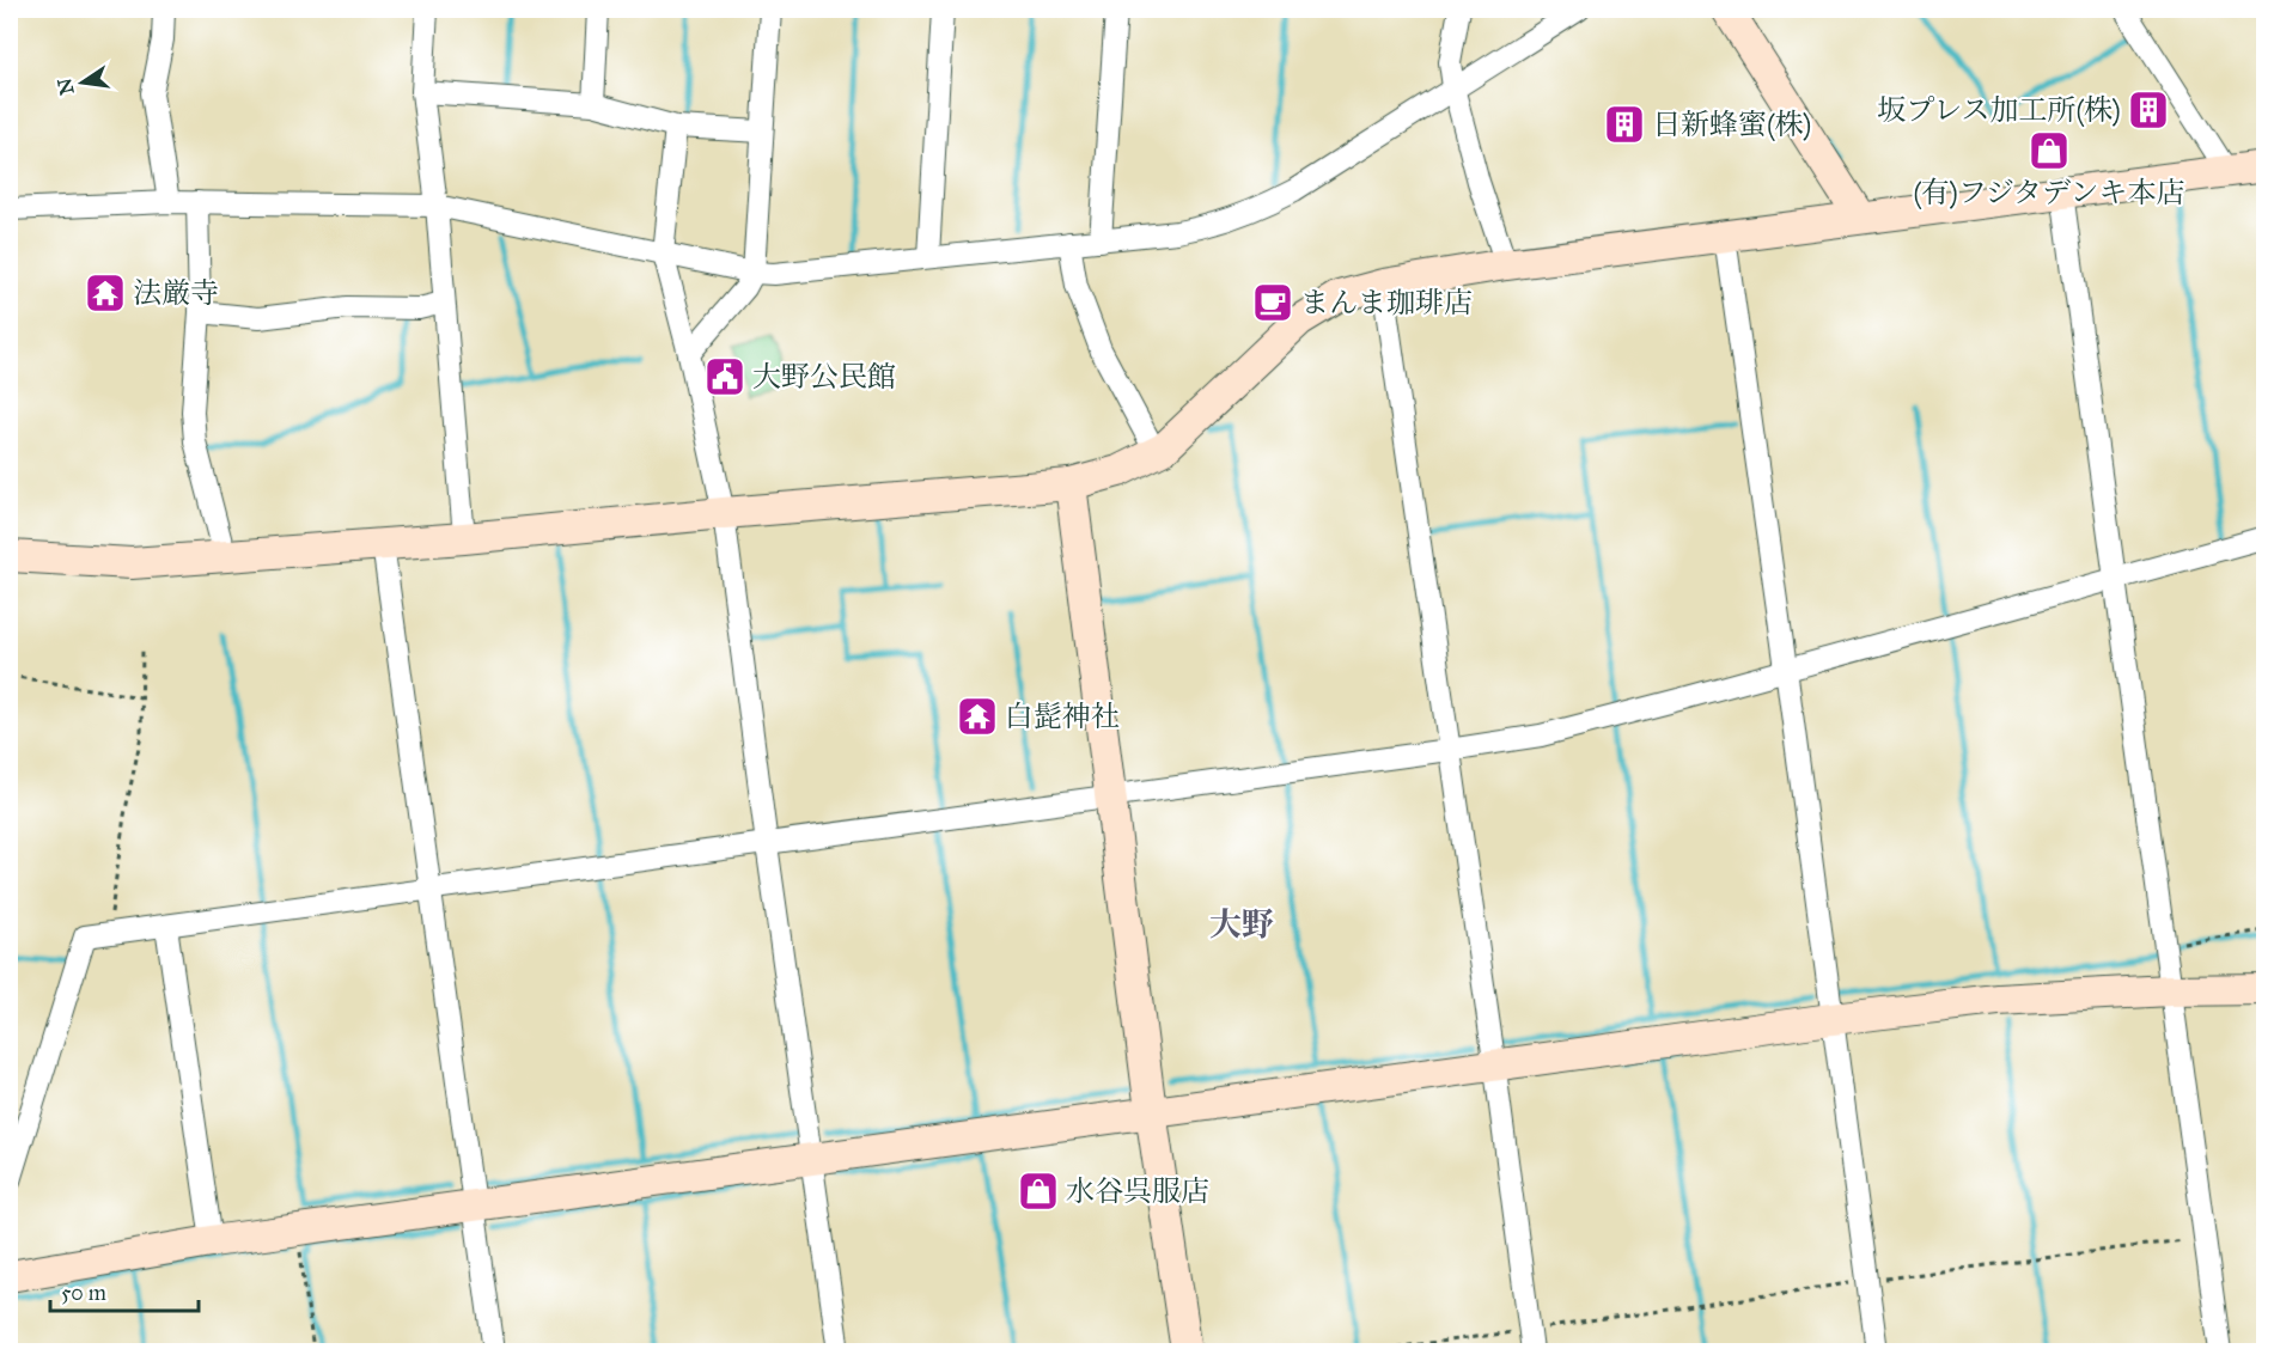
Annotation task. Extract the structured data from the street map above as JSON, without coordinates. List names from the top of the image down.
{
  "districts": ["大野"],
  "places": {
    "building": ["坂プレス加工所(株)", "日新蜂蜜(株)"],
    "shop": ["(有)フジタデンキ本店", "水谷呉服店"],
    "temple": ["法厳寺", "白髭神社"],
    "cafe": ["まんま珈琲店"],
    "public building": ["大野公民館"]
  },
  "scale_bar": "50 m",
  "north": "left"
}
